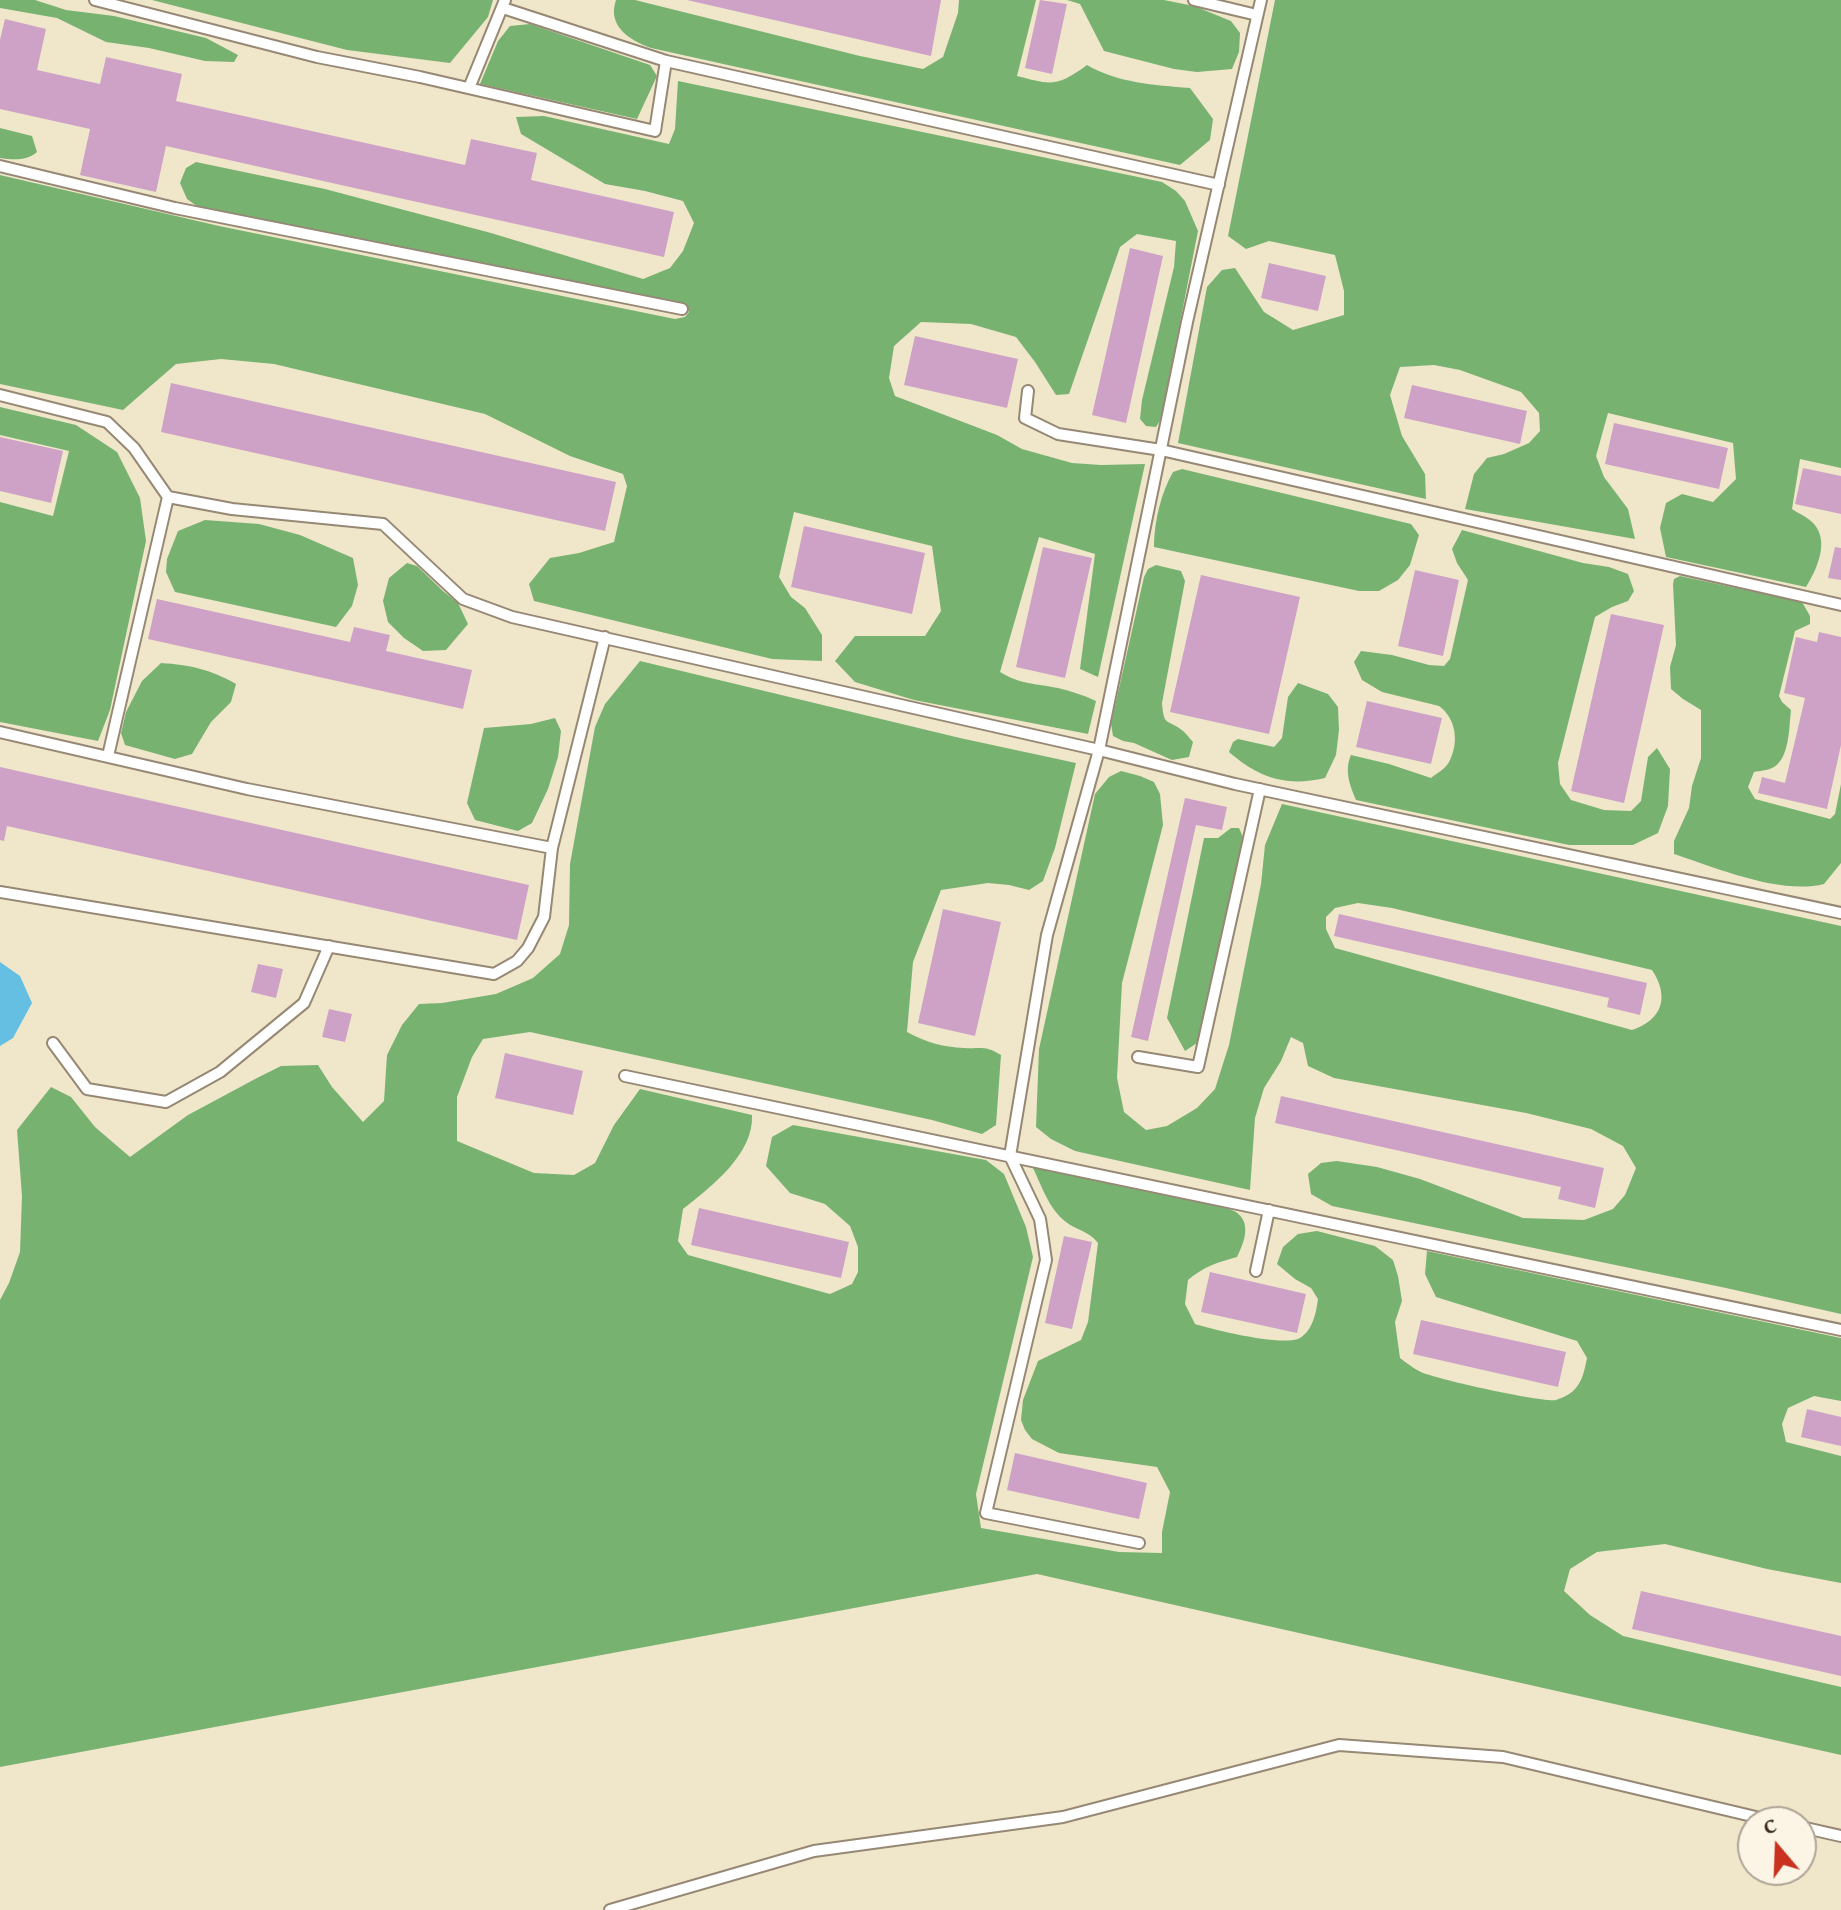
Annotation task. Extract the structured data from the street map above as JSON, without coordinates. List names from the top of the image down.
{
  "north": "top"
}
